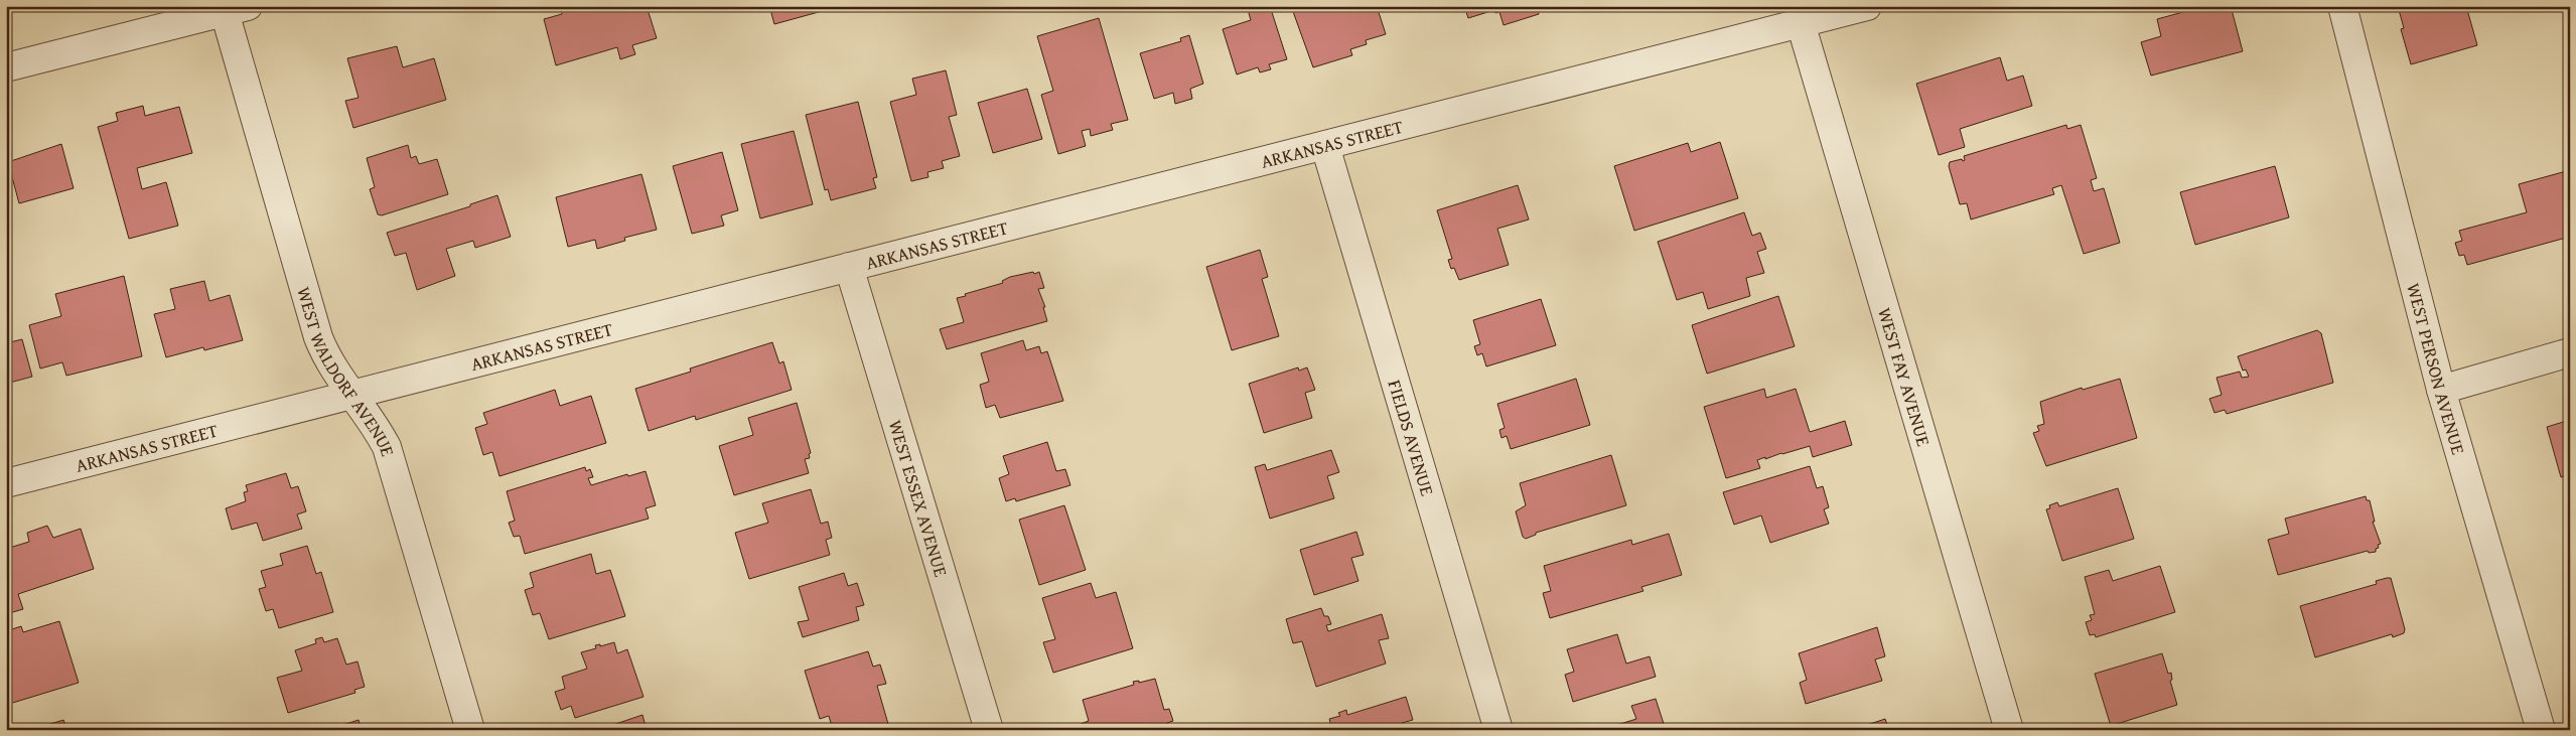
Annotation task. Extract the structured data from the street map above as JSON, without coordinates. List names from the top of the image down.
{
  "streets": {
    "street": [
      "ARKANSAS STREET",
      "WEST PERSON AVENUE",
      "WEST WALDORF AVENUE",
      "WEST FAY AVENUE",
      "FIELDS AVENUE",
      "WEST ESSEX AVENUE"
    ]
  },
  "crossings": [
    ["ARKANSAS STREET", "WEST WALDORF AVENUE"],
    ["ARKANSAS STREET", "WEST FAY AVENUE"],
    ["ARKANSAS STREET", "FIELDS AVENUE"],
    ["ARKANSAS STREET", "WEST ESSEX AVENUE"]
  ]
}
